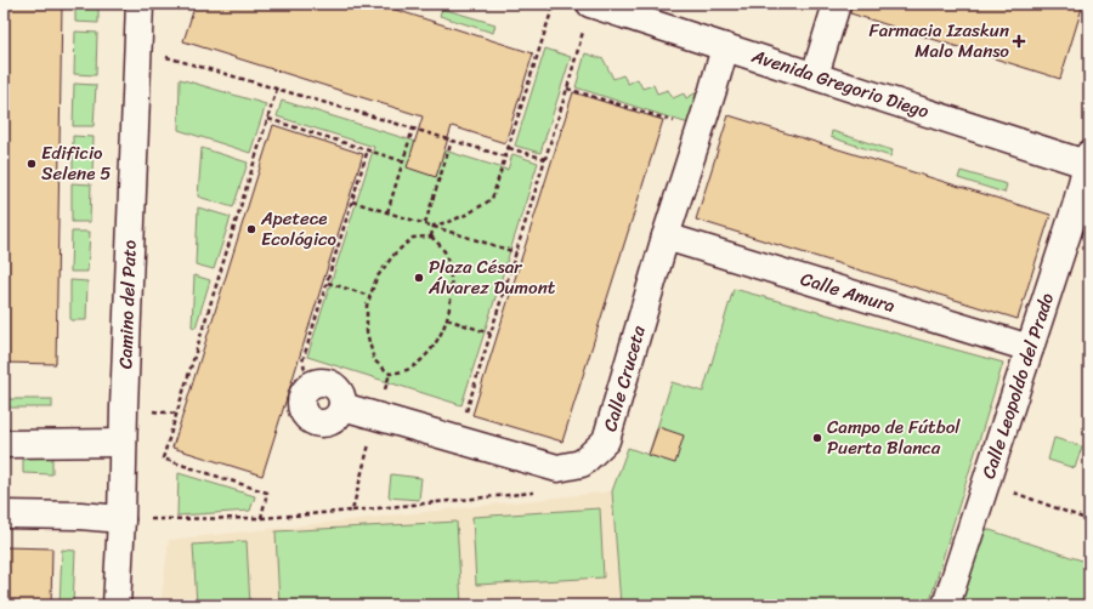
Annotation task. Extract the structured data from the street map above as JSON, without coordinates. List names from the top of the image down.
{
  "streets": {
    "street": [
      "Avenida Gregorio Diego",
      "Calle Amura",
      "Camino del Pato",
      "Calle Cruceta",
      "Calle Leopoldo del Prado"
    ]
  },
  "crossings": [
    ["Avenida Gregorio Diego", "Calle Cruceta"],
    ["Avenida Gregorio Diego", "Calle Leopoldo del Prado"],
    ["Calle Amura", "Calle Cruceta"],
    ["Calle Amura", "Calle Leopoldo del Prado"]
  ],
  "places": {
    "health": ["Farmacia Izaskun Malo Manso"],
    "other": [
      "Edificio Selene 5",
      "Apetece Ecológico",
      "Plaza César Álvarez Dumont",
      "Campo de Fútbol Puerta Blanca"
    ]
  }
}
